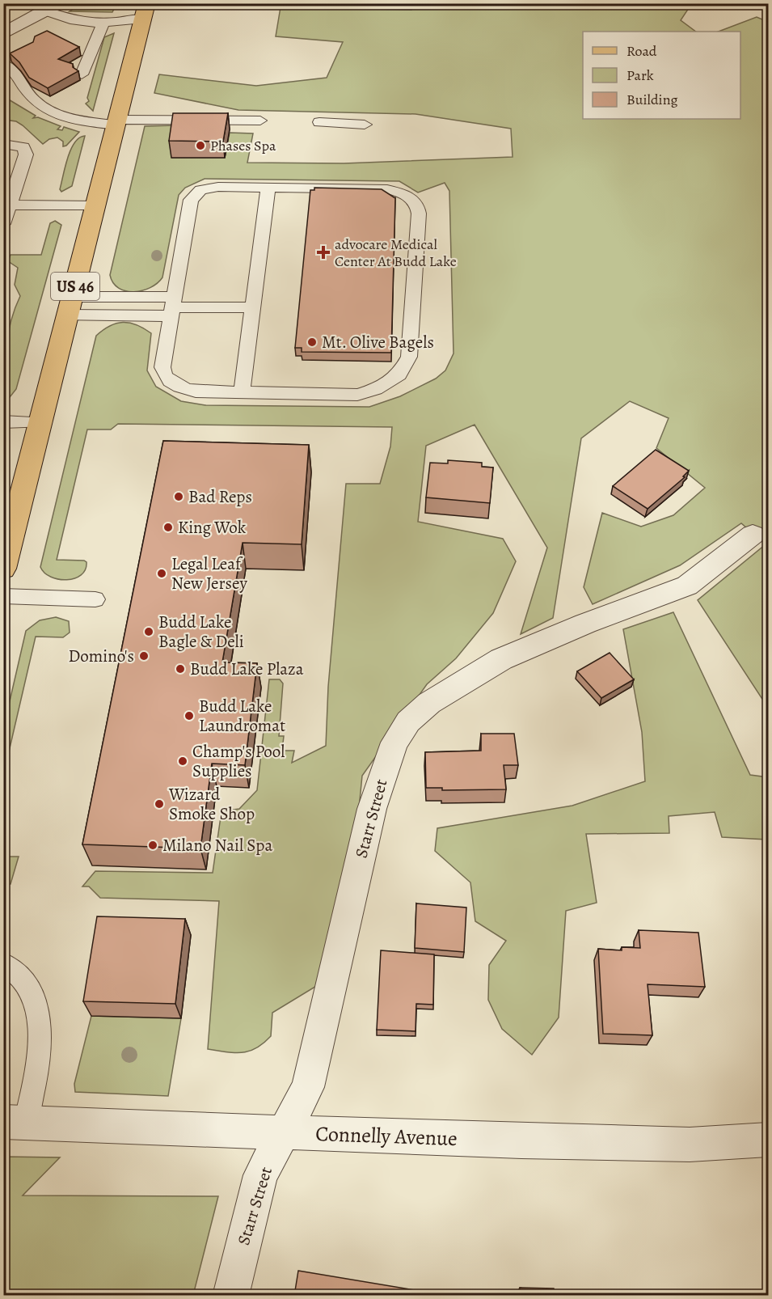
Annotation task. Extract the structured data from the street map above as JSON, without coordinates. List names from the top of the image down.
{
  "streets": {
    "main road": ["US 46"],
    "street": ["Starr Street", "Connelly Avenue"]
  },
  "crossings": [
    ["Starr Street", "Connelly Avenue"]
  ],
  "places": {
    "other": [
      "Phases Spa",
      "Mt. Olive Bagels",
      "Bad Reps",
      "King Wok",
      "Legal Leaf New Jersey",
      "Budd Lake Bagle & Deli",
      "Domino's",
      "Budd Lake Plaza",
      "Budd Lake Laundromat",
      "Champ's Pool Supplies",
      "Wizard Smoke Shop",
      "Milano Nail Spa"
    ],
    "health": ["advocare Medical Center At Budd Lake"]
  },
  "legend": ["Road", "Park", "Building"]
}
